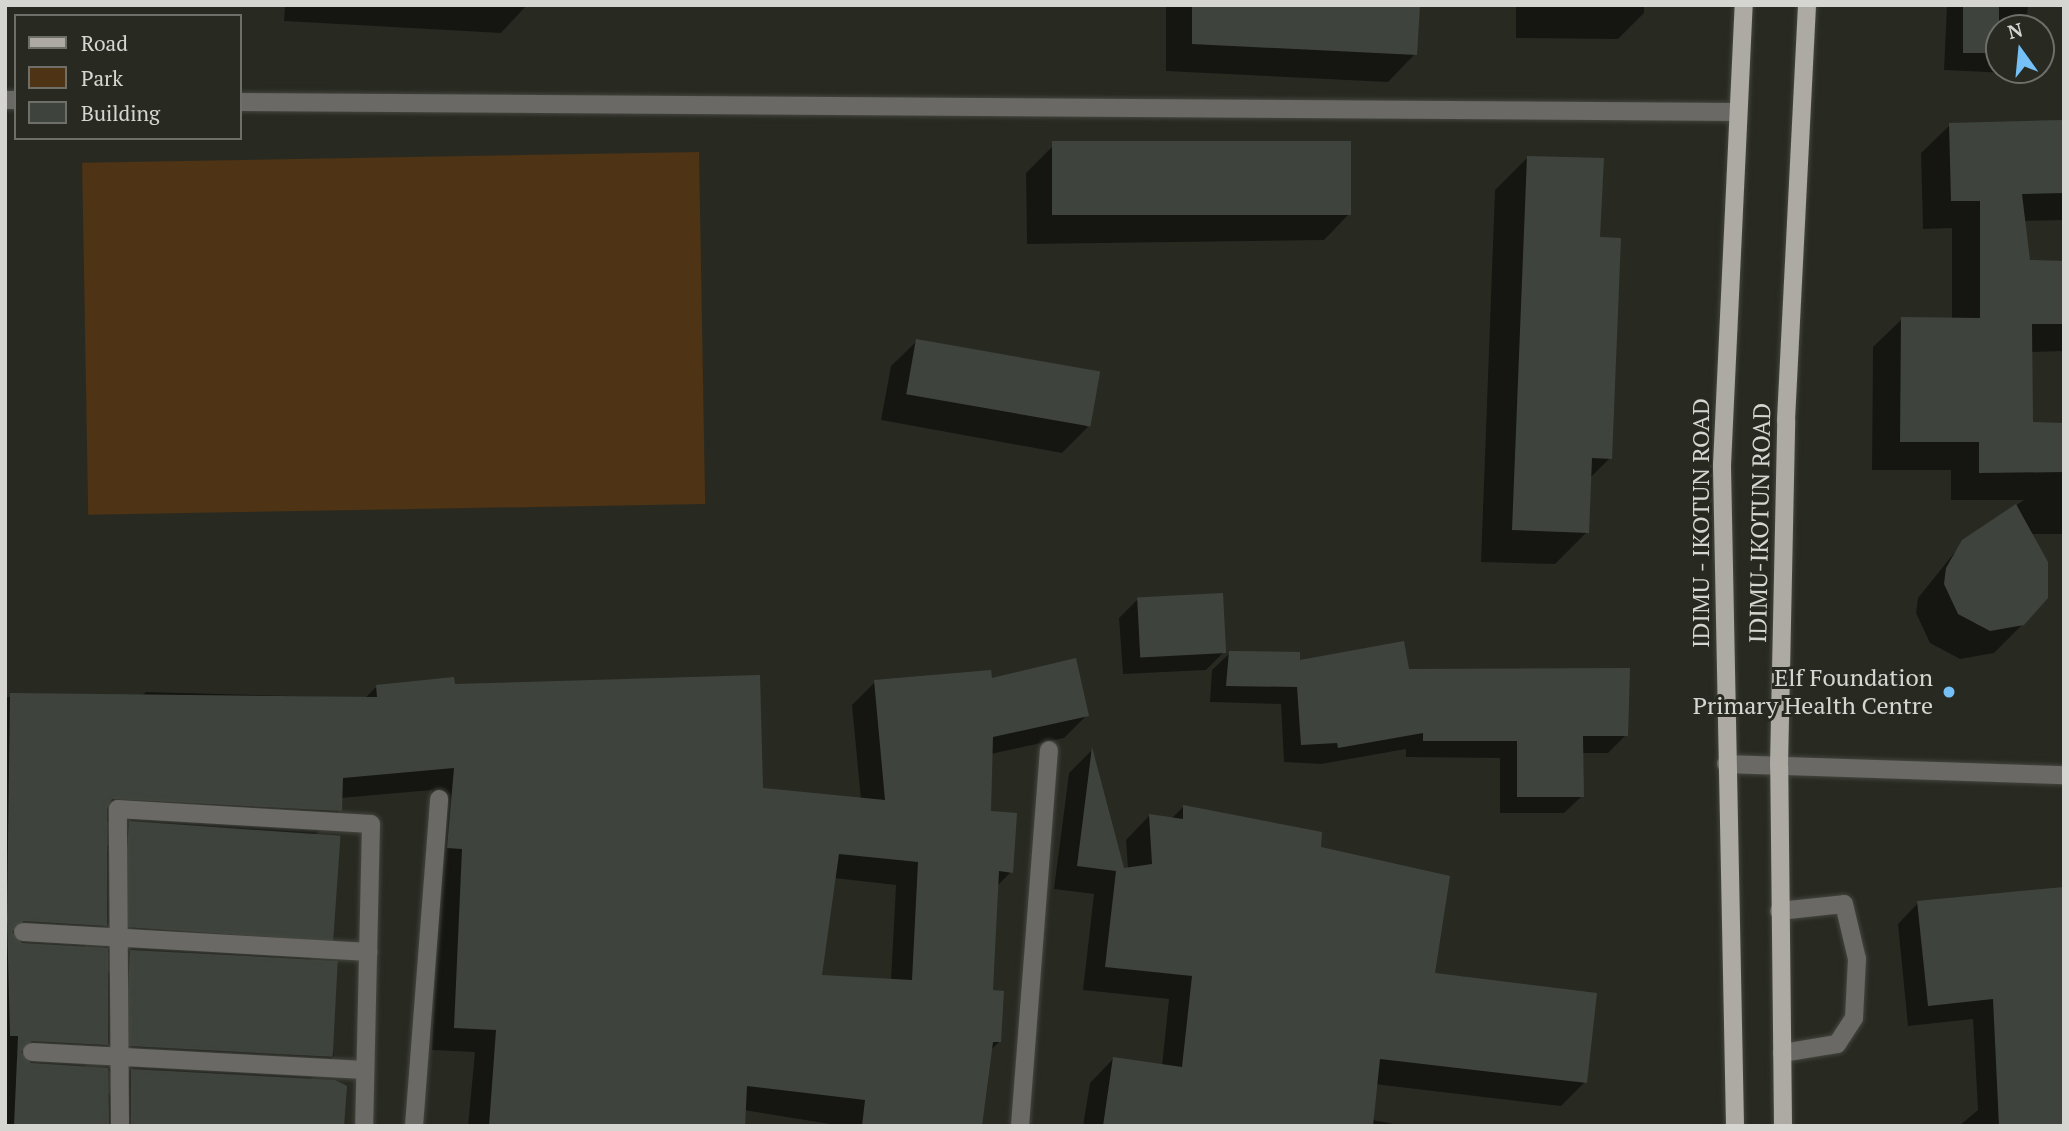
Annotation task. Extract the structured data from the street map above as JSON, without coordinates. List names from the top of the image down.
{
  "streets": {
    "main road": ["IDIMU - IKOTUN ROAD", "IDIMU-IKOTUN ROAD"]
  },
  "places": ["Elf Foundation Primary Health Centre"],
  "legend": ["Road", "Park", "Building"],
  "north": "top"
}
